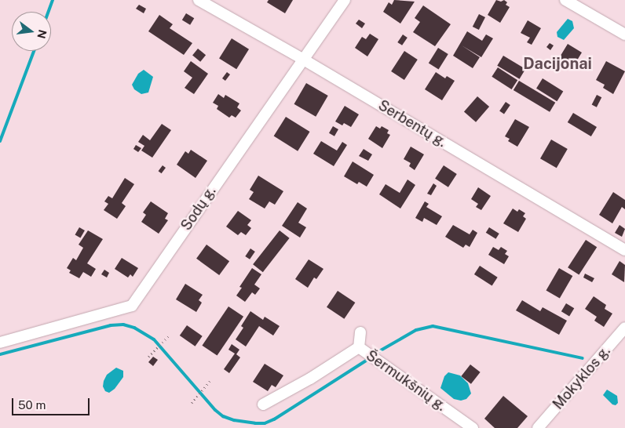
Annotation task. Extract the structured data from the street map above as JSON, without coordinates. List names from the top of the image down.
{
  "streets": {
    "street": [
      "Serbentų g.",
      "Sodų g.",
      "Mokyklos g.",
      "Šermukšnių g."
    ]
  },
  "crossings": [
    ["Serbentų g.", "Sodų g."]
  ],
  "districts": ["Dacijonai"],
  "scale_bar": "50 m",
  "north": "right"
}
